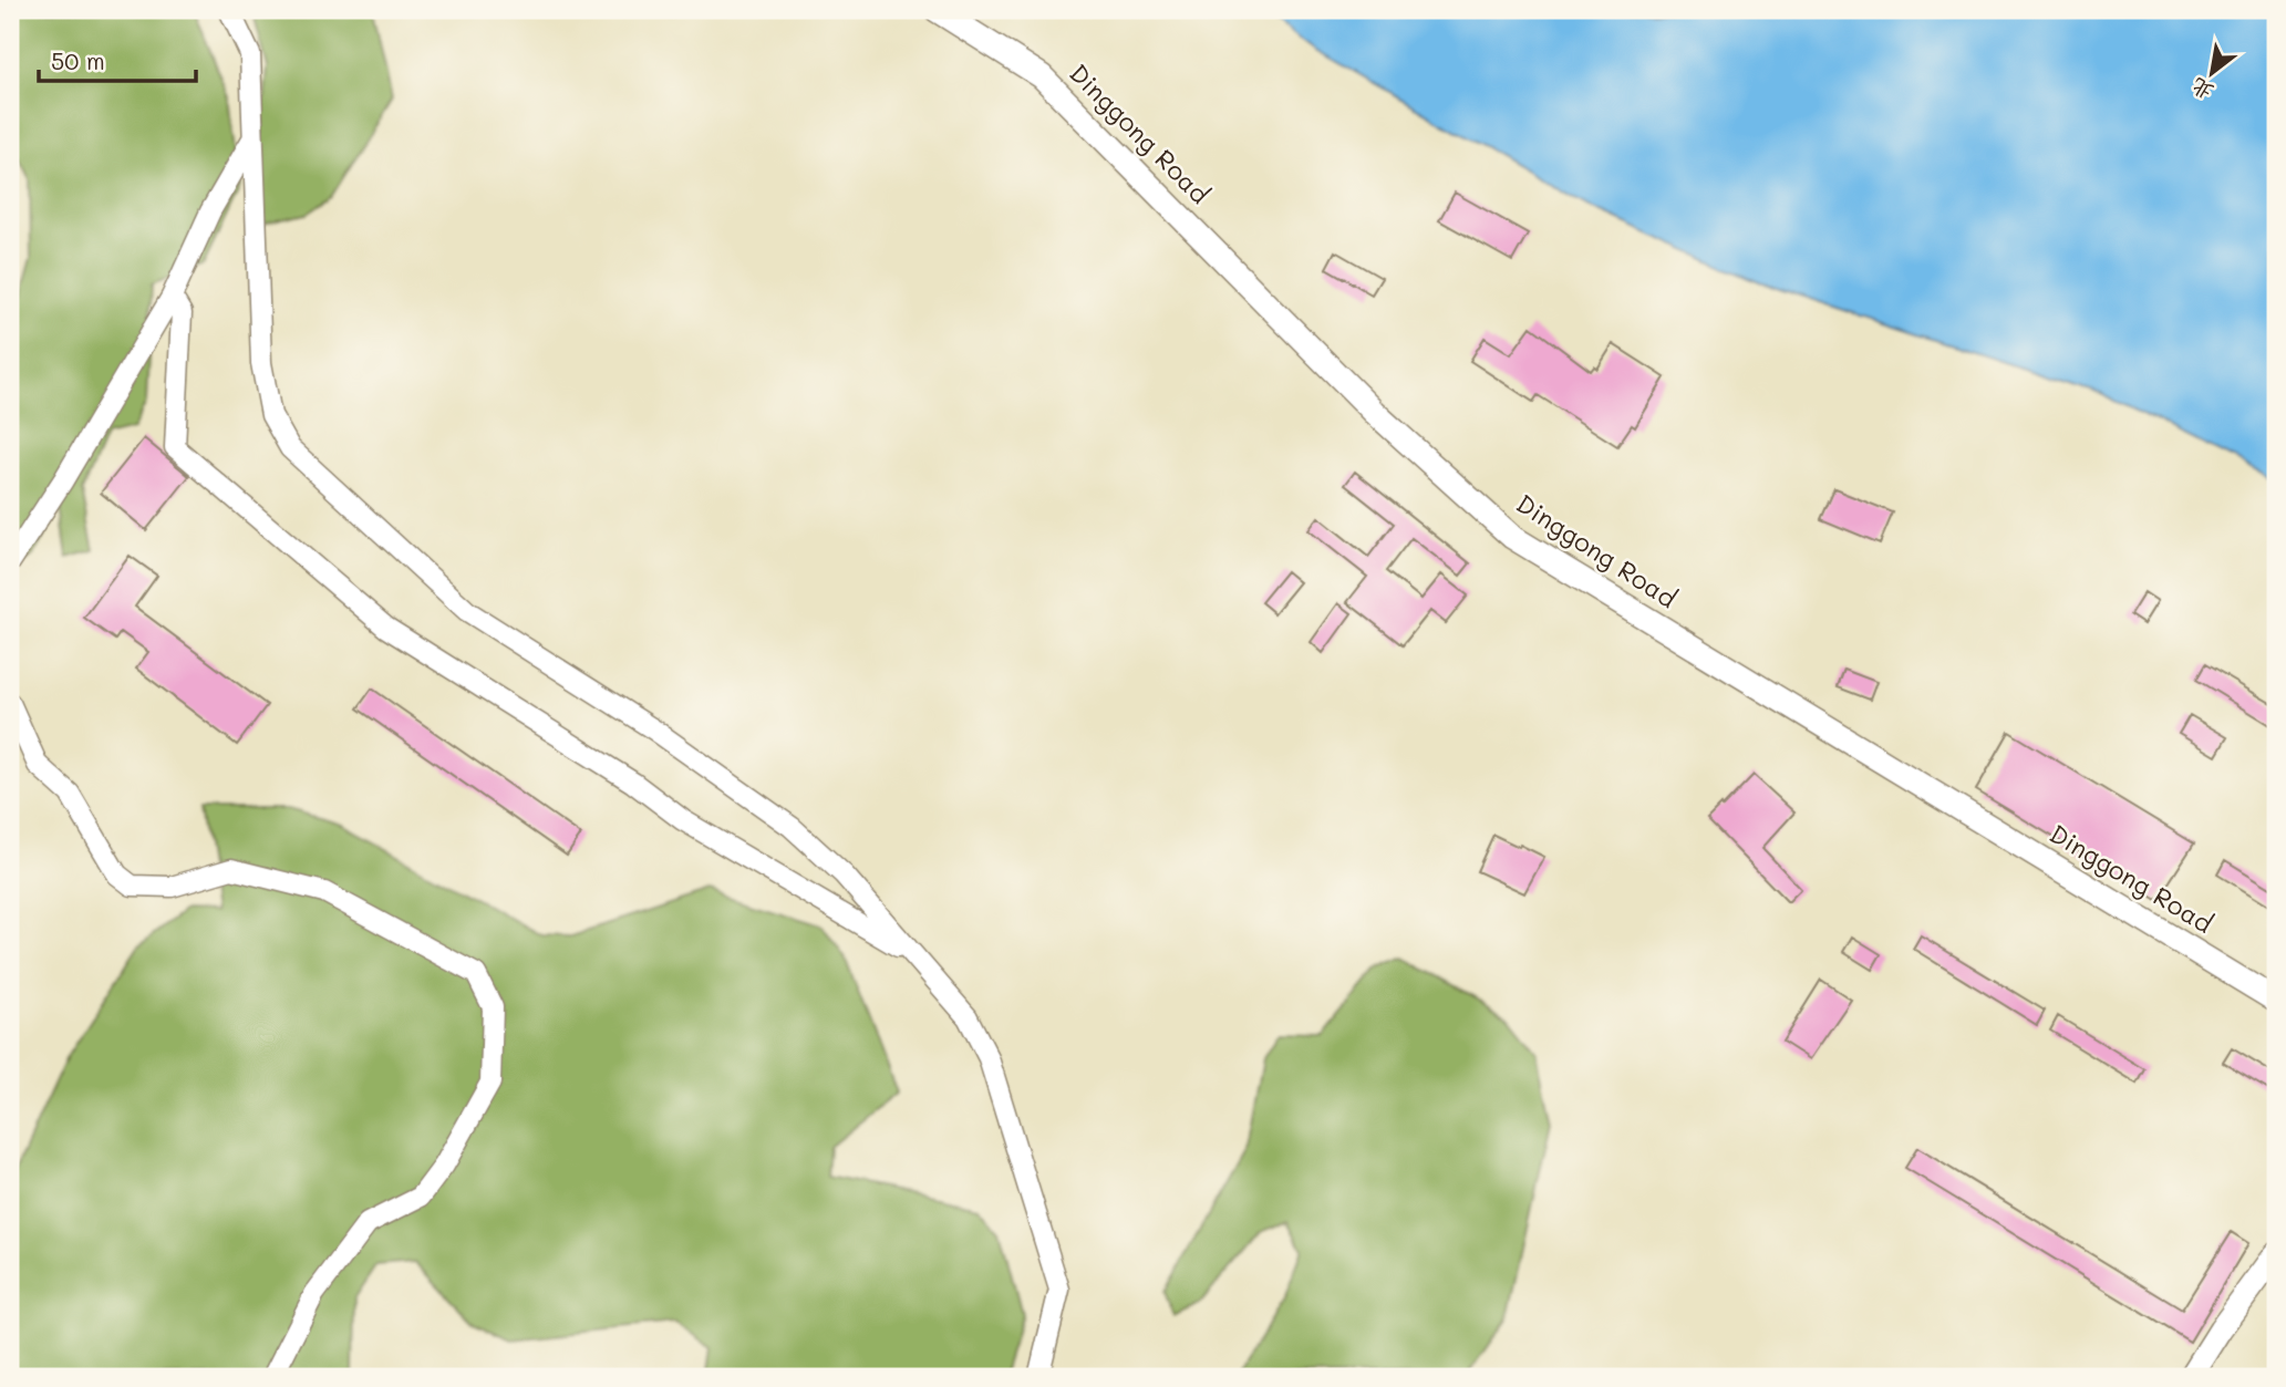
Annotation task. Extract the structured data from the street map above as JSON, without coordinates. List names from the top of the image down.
{
  "streets": {
    "street": ["Dinggong Road"]
  },
  "scale_bar": "50 m",
  "north": "bottom left"
}
